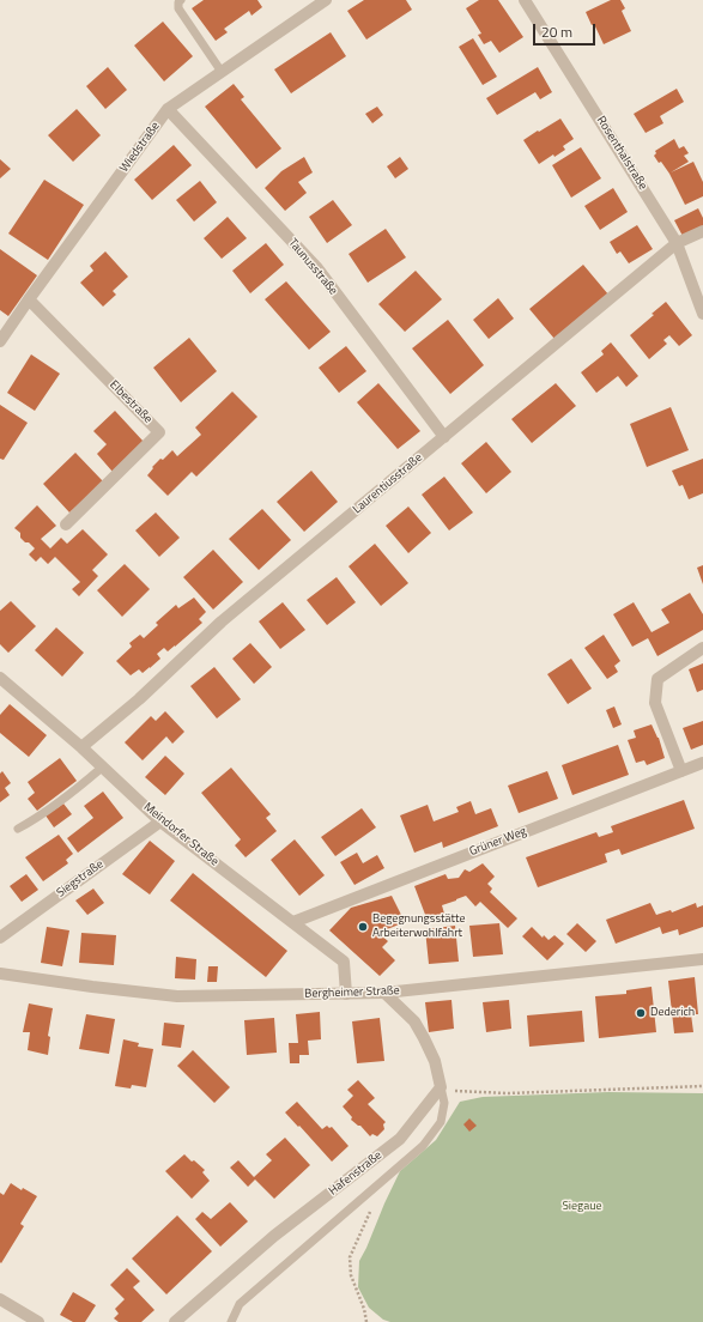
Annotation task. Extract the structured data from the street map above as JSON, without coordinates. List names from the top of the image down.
{
  "streets": {
    "street": [
      "Wiedstraße",
      "Rosenthalstraße",
      "Taunusstraße",
      "Elbestraße",
      "Laurentiusstraße",
      "Meindorfer Straße",
      "Grüner Weg",
      "Siegstraße",
      "Bergheimer Straße",
      "Hafenstraße"
    ]
  },
  "crossings": [
    ["Wiedstraße", "Taunusstraße"],
    ["Wiedstraße", "Elbestraße"],
    ["Rosenthalstraße", "Laurentiusstraße"],
    ["Taunusstraße", "Laurentiusstraße"],
    ["Laurentiusstraße", "Meindorfer Straße"],
    ["Meindorfer Straße", "Grüner Weg"],
    ["Meindorfer Straße", "Siegstraße"],
    ["Meindorfer Straße", "Bergheimer Straße"]
  ],
  "parks": ["Siegaue"],
  "places": ["Begegnungsstätte Arbeiterwohlfahrt", "Dederich"],
  "scale_bar": "20 m"
}
